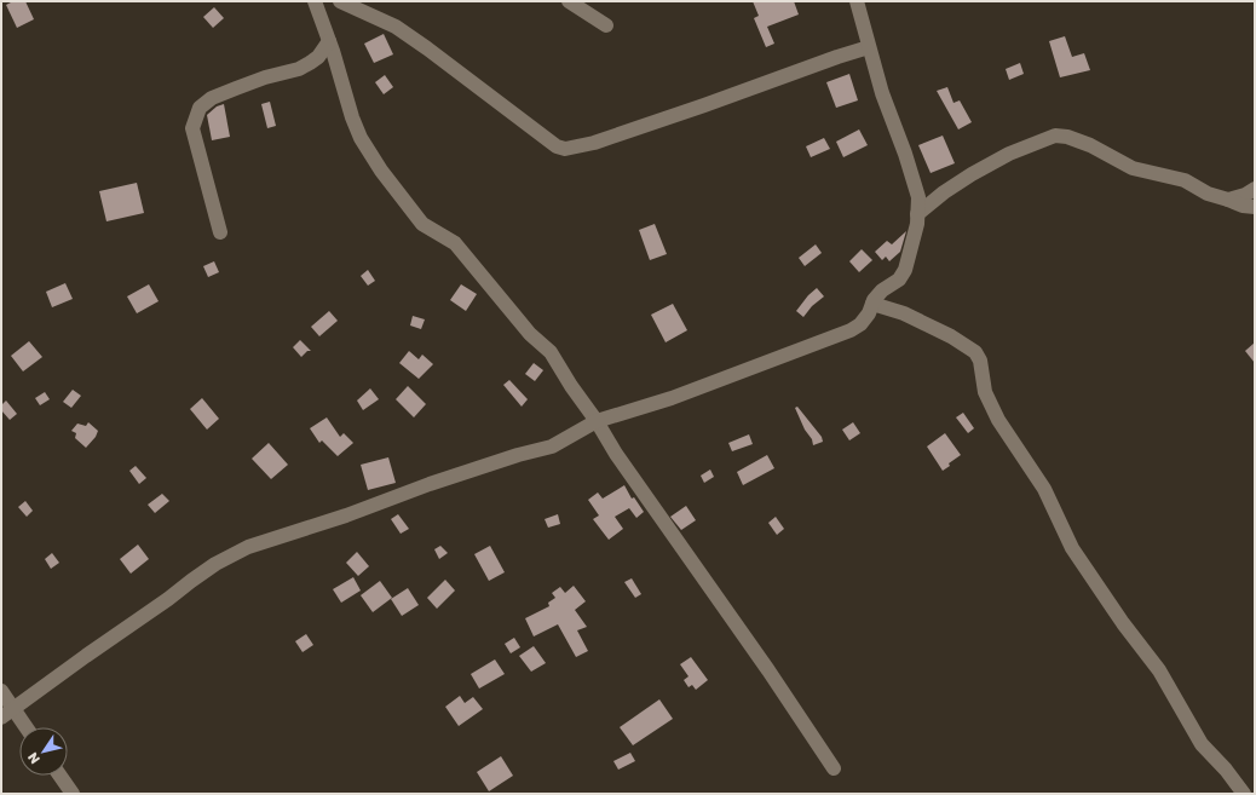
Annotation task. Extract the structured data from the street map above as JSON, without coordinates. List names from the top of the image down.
{
  "north": "bottom left"
}
